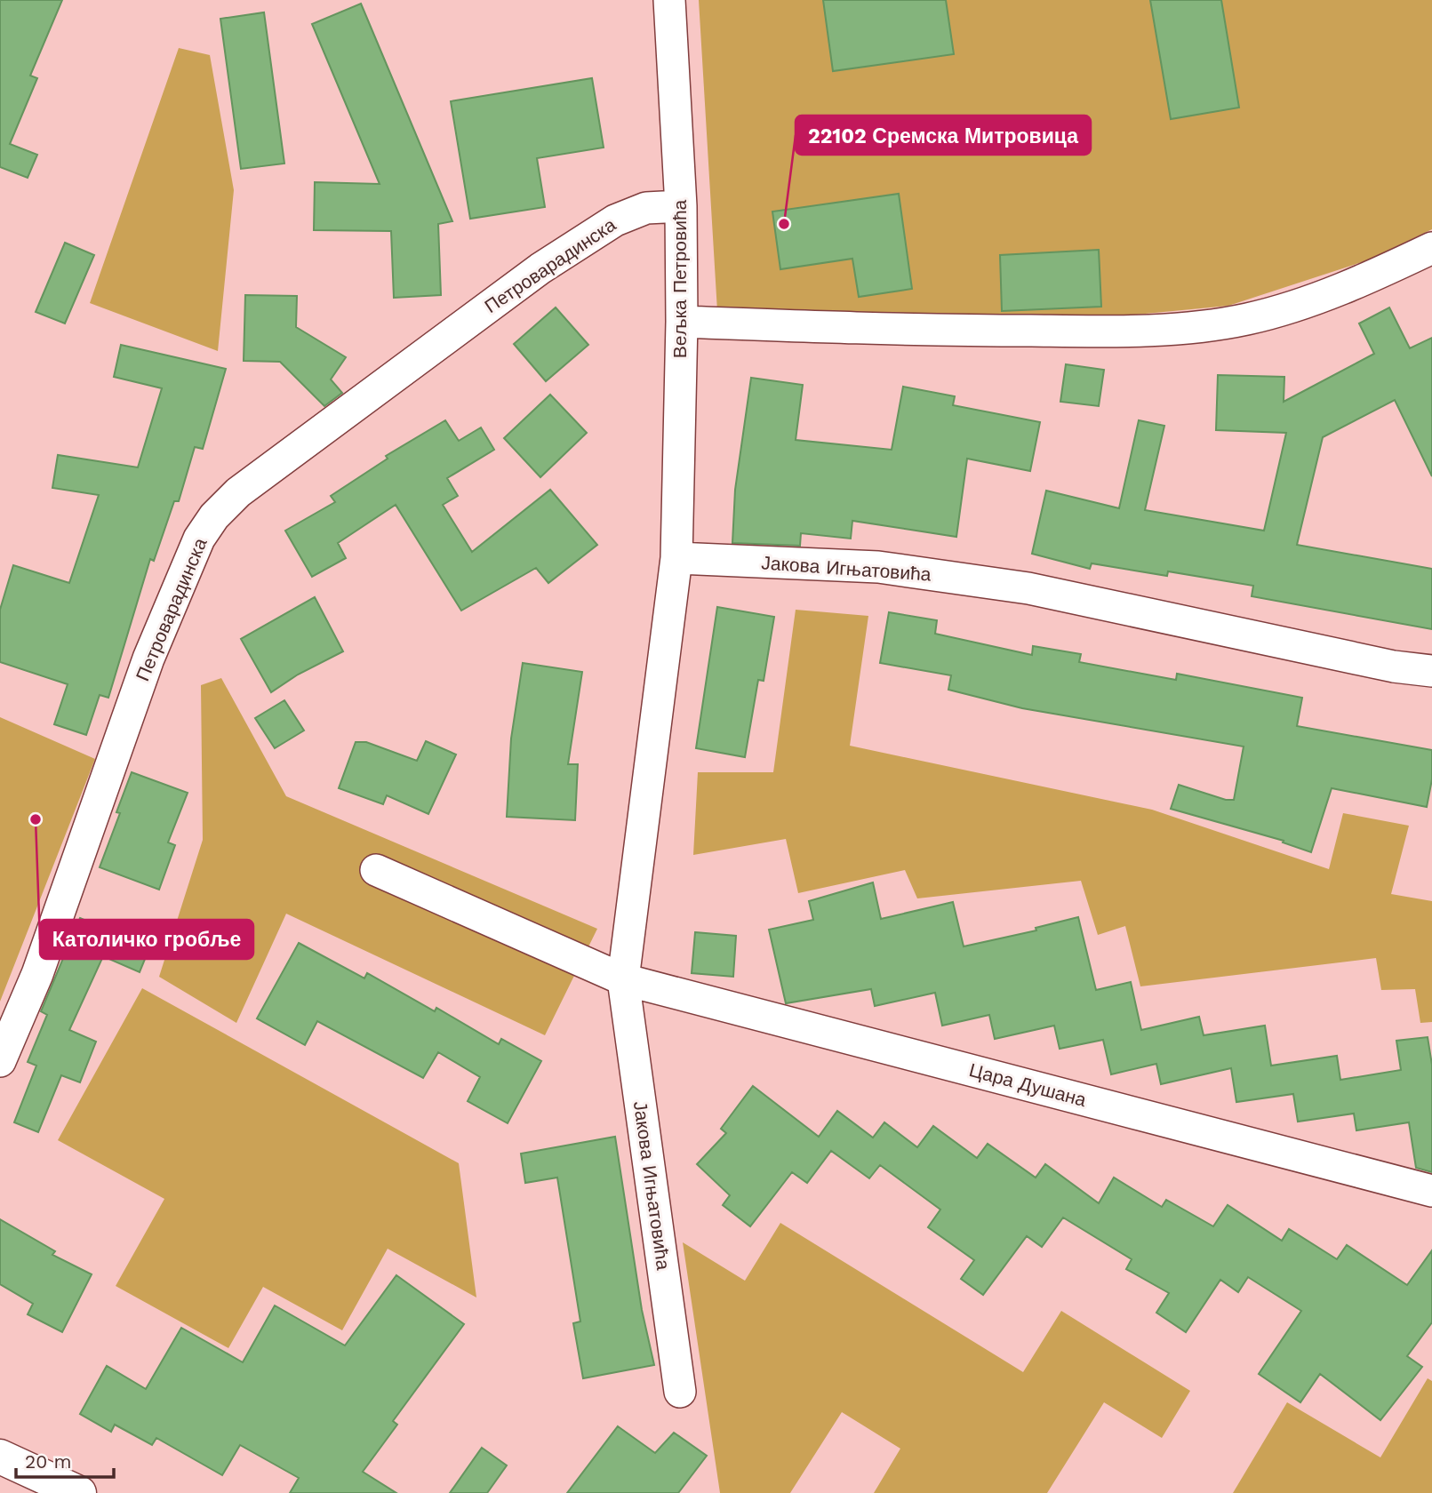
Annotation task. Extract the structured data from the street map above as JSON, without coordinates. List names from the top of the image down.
{
  "streets": {
    "street": [
      "Петроварадинска",
      "Вељка Петровића",
      "Јакова Игњатовића",
      "Цара Душана"
    ]
  },
  "crossings": [
    ["Петроварадинска", "Вељка Петровића"],
    ["Вељка Петровића", "Јакова Игњатовића"],
    ["Јакова Игњатовића", "Цара Душана"]
  ],
  "places": ["22102 Сремска Митровица", "Католичко гробље"],
  "scale_bar": "20 m"
}
